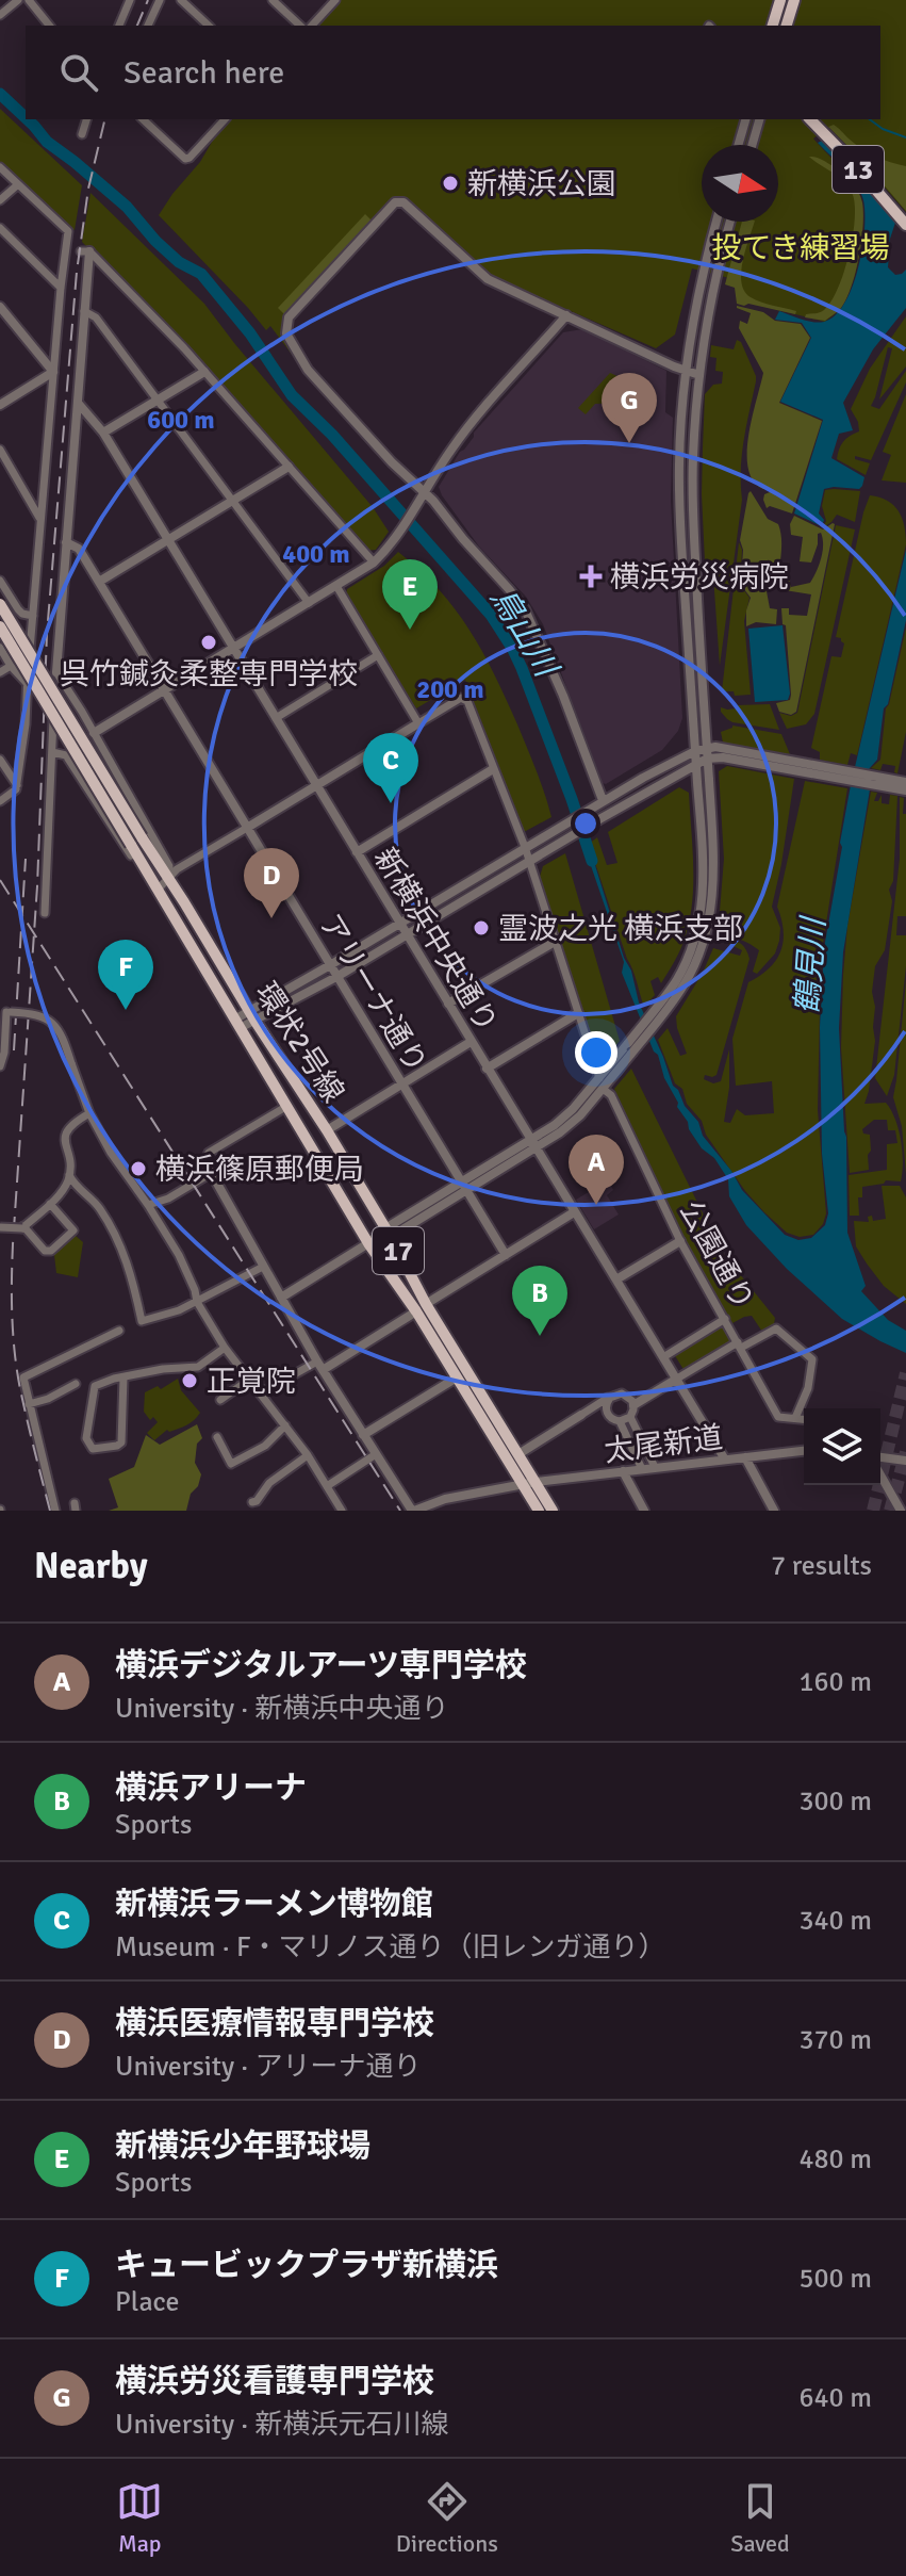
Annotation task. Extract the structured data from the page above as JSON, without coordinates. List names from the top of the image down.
{
  "streets": {
    "main road": ["13", "環状2号線", "17"],
    "street": [
      "新横浜中央通り",
      "アリーナ通り",
      "公園通り",
      "太尾新道"
    ]
  },
  "crossings": [
    ["新横浜中央通り", "太尾新道"],
    ["環状2号線", "太尾新道"]
  ],
  "water": ["鳥山川", "鶴見川"],
  "parks": ["投てき練習場"],
  "places": {
    "other": [
      "新横浜公園",
      "呉竹鍼灸柔整専門学校",
      "霊波之光 横浜支部",
      "横浜篠原郵便局",
      "正覚院"
    ],
    "health": ["横浜労災病院"]
  },
  "north": "right",
  "page": {
    "search": "Search here",
    "pins": [
      "G",
      "E",
      "C",
      "D",
      "F",
      "A",
      "B"
    ],
    "heading": ["Nearby", "7 results"],
    "list": [
      {
        "mark": "A",
        "name": "横浜デジタルアーツ専門学校",
        "note": "University · 新横浜中央通り",
        "value": "160 m"
      },
      {
        "mark": "B",
        "name": "横浜アリーナ",
        "note": "Sports",
        "value": "300 m"
      },
      {
        "mark": "C",
        "name": "新横浜ラーメン博物館",
        "note": "Museum · F・マリノス通り（旧レンガ通り）",
        "value": "340 m"
      },
      {
        "mark": "D",
        "name": "横浜医療情報専門学校",
        "note": "University · アリーナ通り",
        "value": "370 m"
      },
      {
        "mark": "E",
        "name": "新横浜少年野球場",
        "note": "Sports",
        "value": "480 m"
      },
      {
        "mark": "F",
        "name": "キュービックプラザ新横浜",
        "note": "Place",
        "value": "500 m"
      },
      {
        "mark": "G",
        "name": "横浜労災看護専門学校",
        "note": "University · 新横浜元石川線",
        "value": "640 m"
      }
    ],
    "nav": ["Map", "Directions", "Saved"]
  },
  "rings": ["600 m", "400 m", "200 m"]
}
